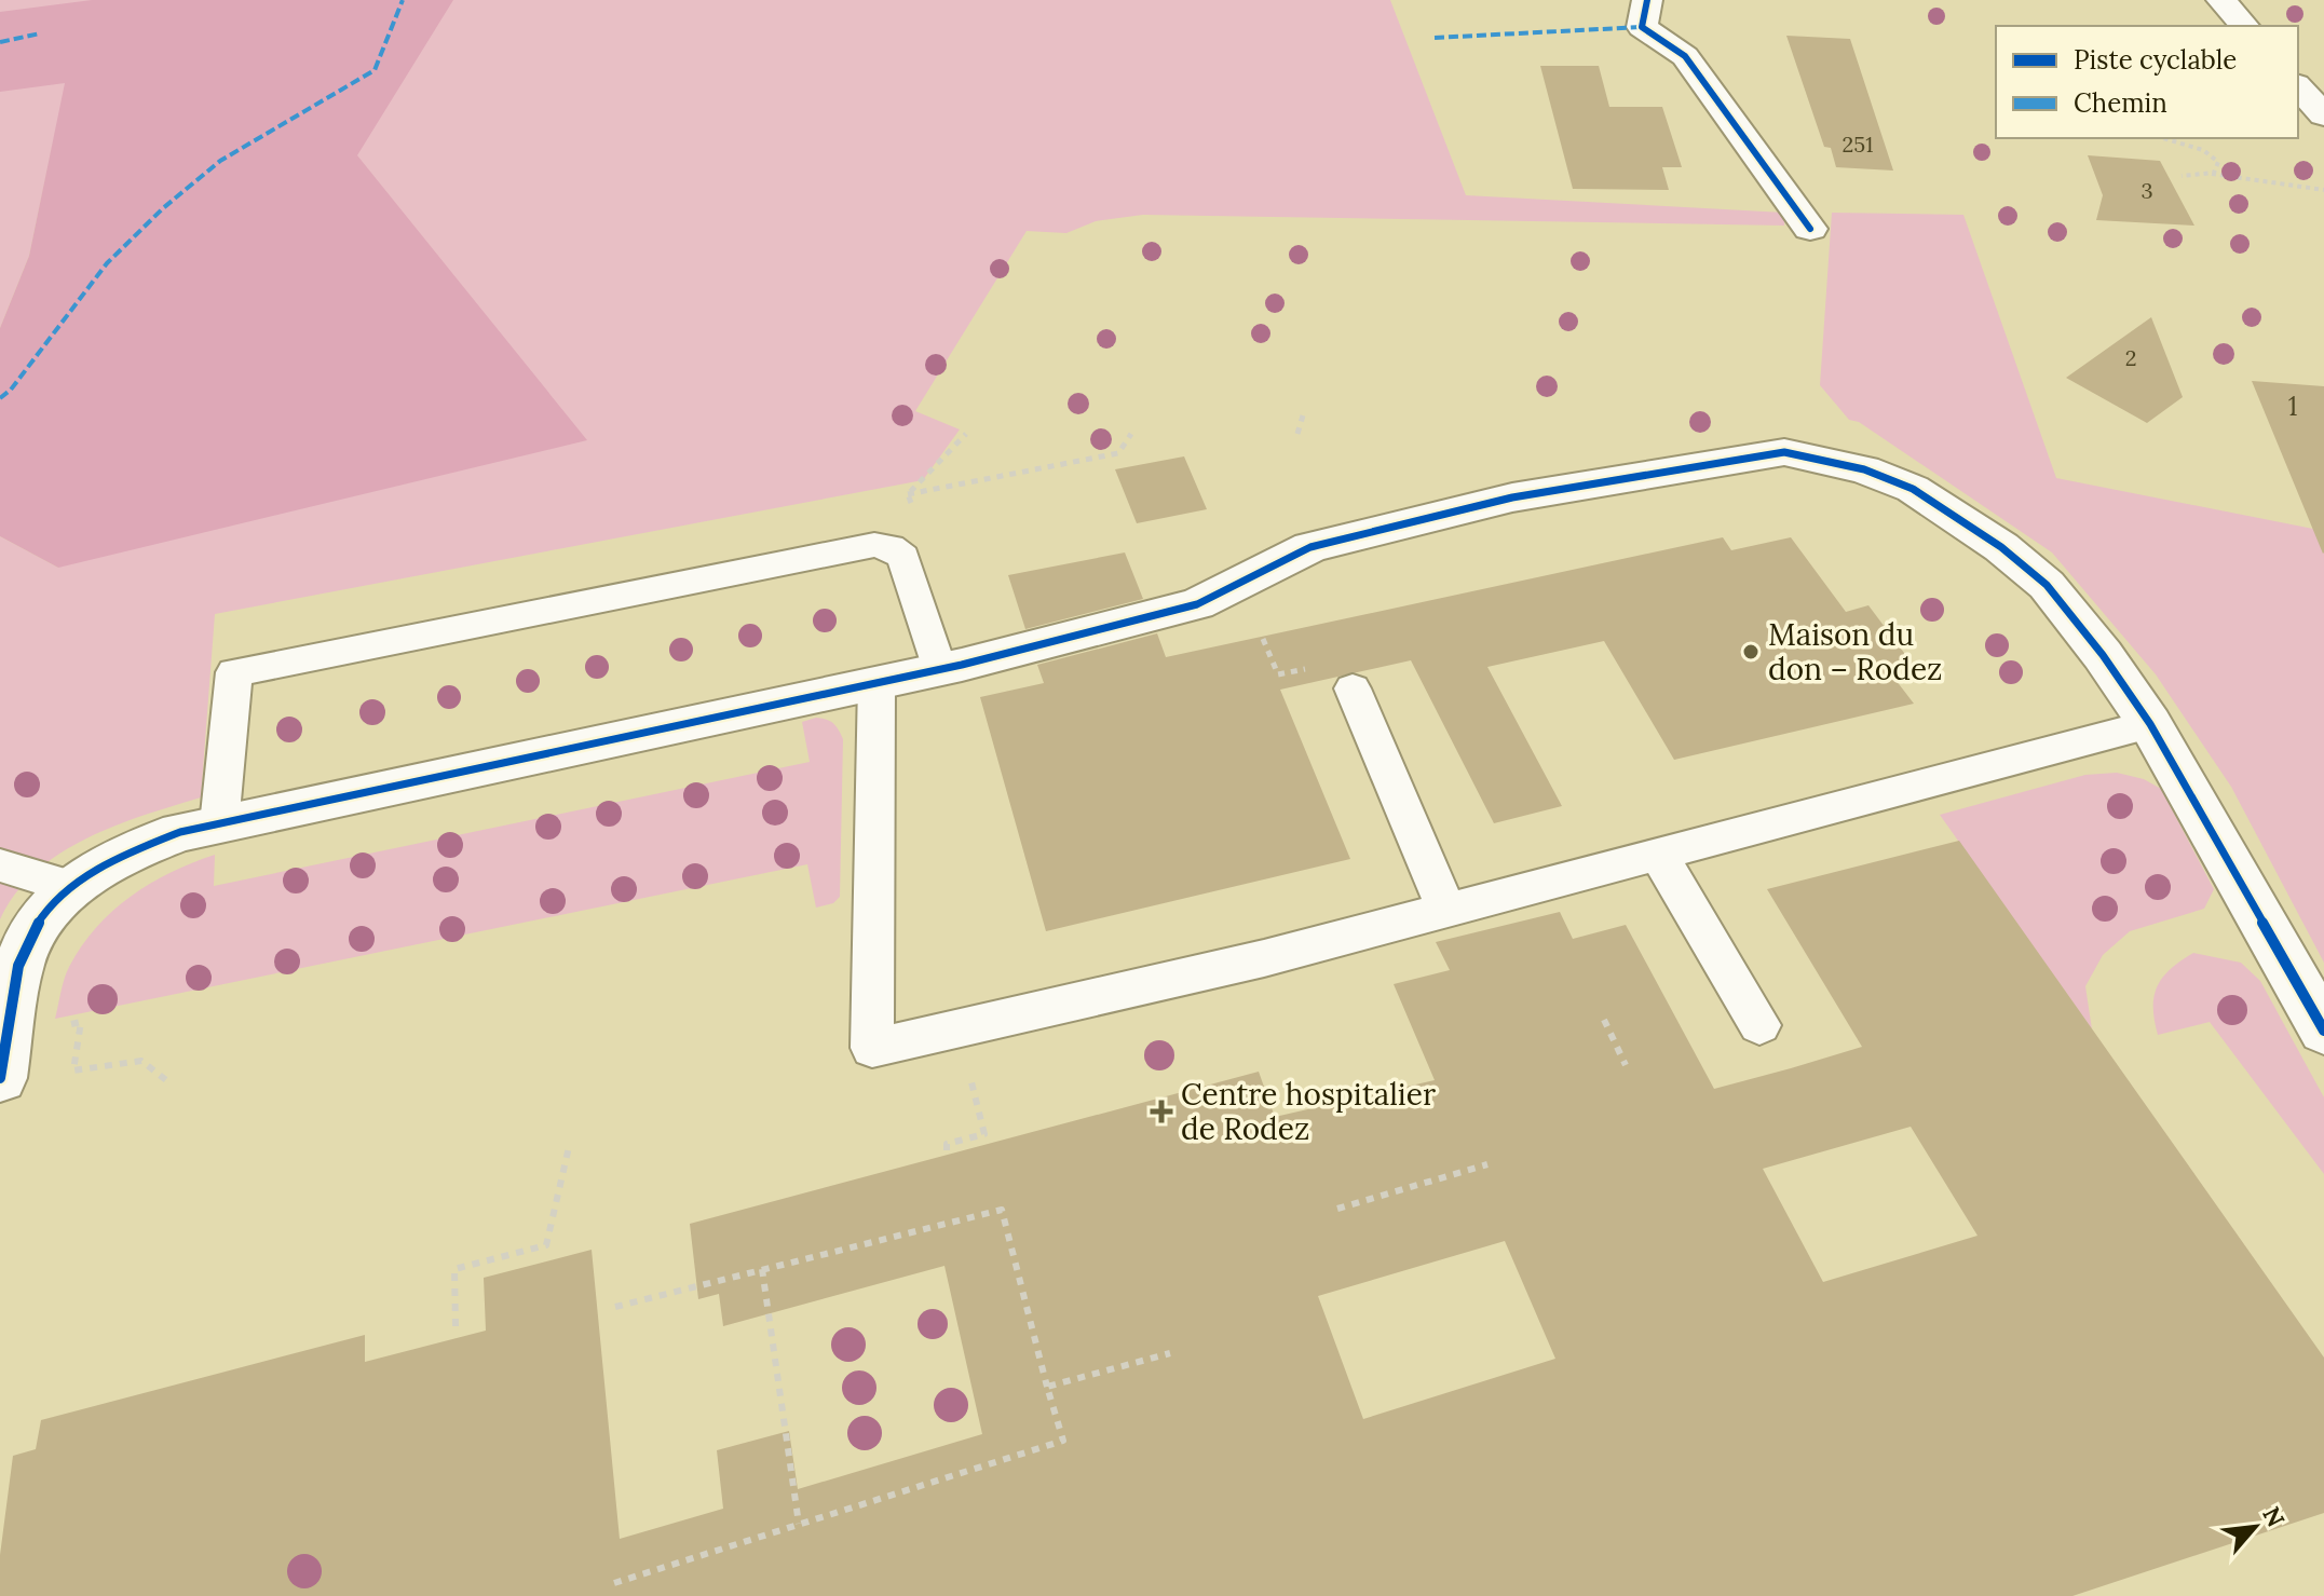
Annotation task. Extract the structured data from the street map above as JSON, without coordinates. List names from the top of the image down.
{
  "places": {
    "other": ["Maison du don – Rodez"],
    "health": ["Centre hospitalier de Rodez"]
  },
  "house_numbers": [
    "251",
    "3",
    "2",
    "1"
  ],
  "legend": ["Piste cyclable", "Chemin"],
  "north": "top right"
}
